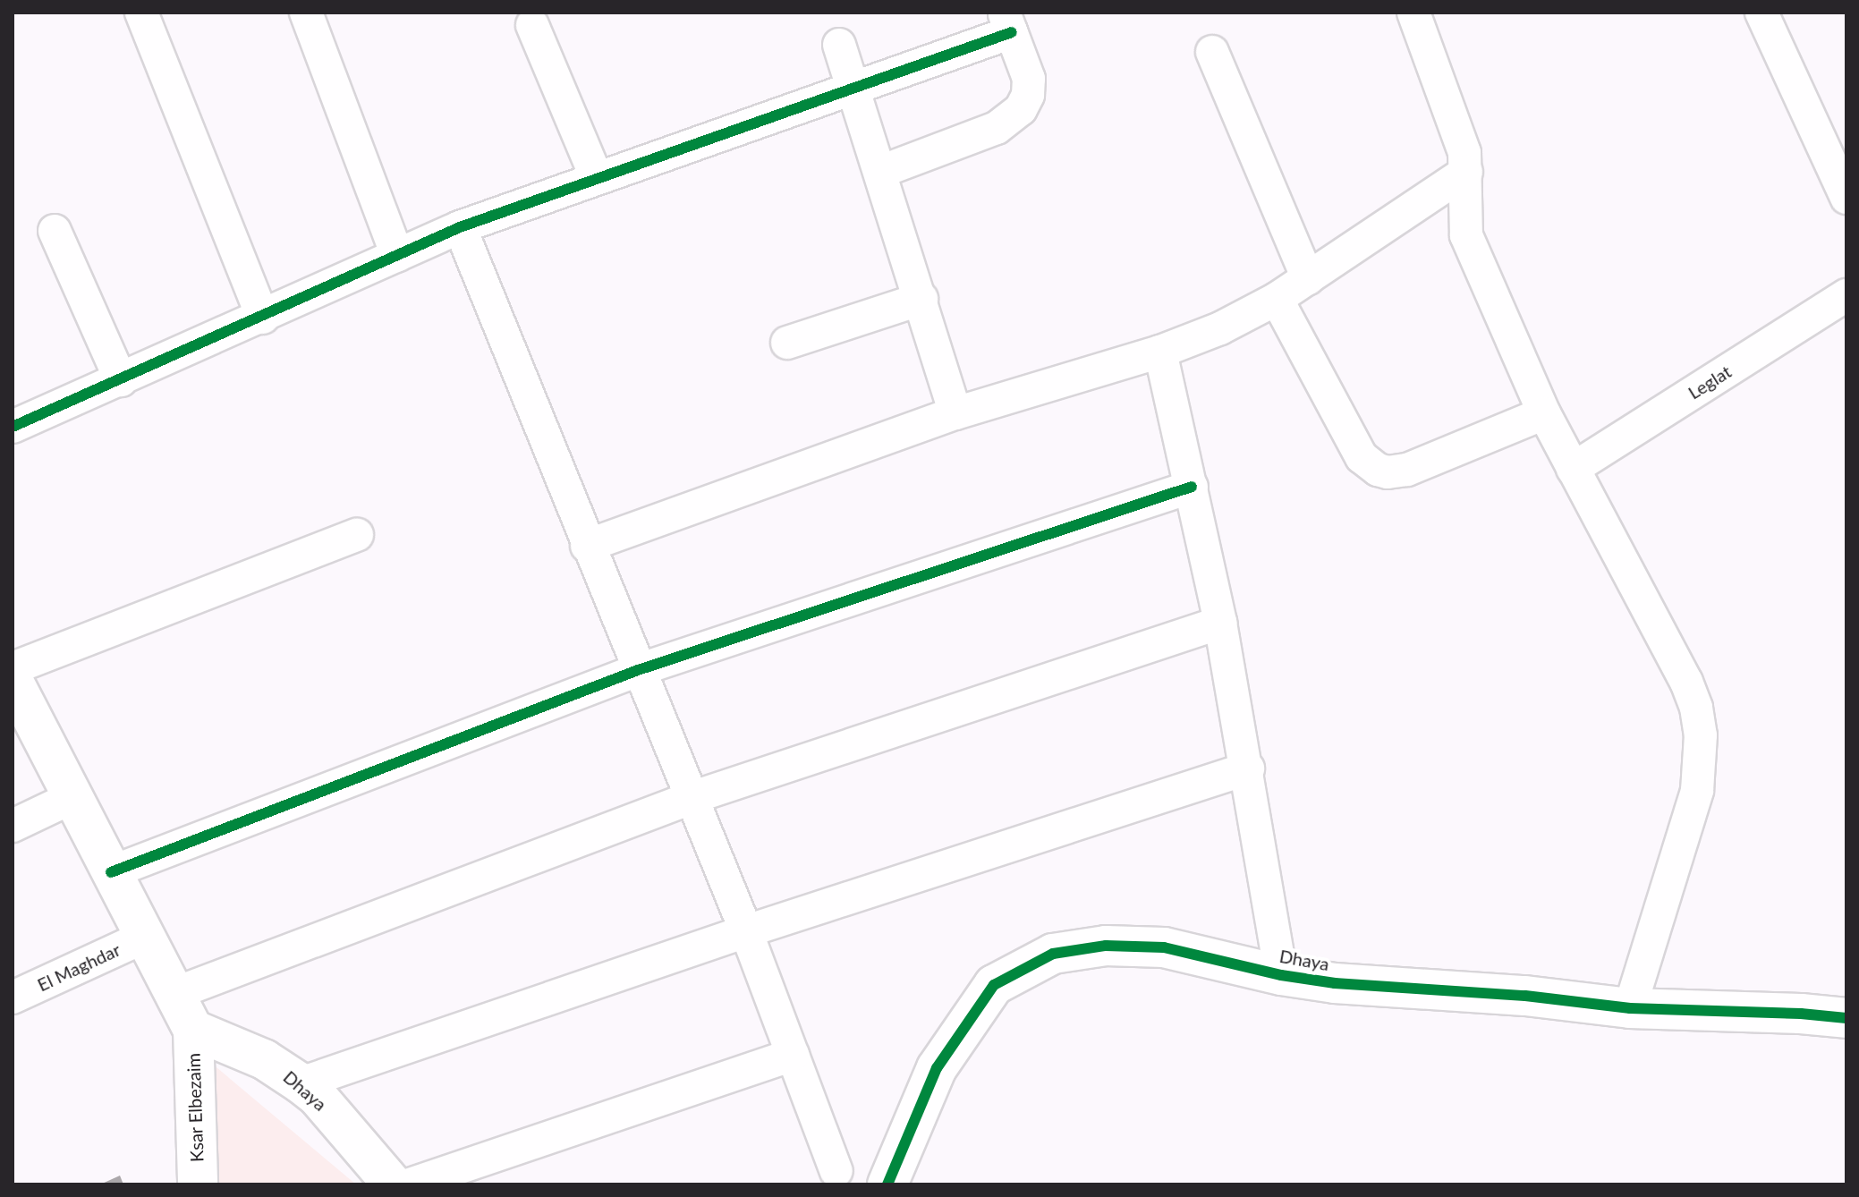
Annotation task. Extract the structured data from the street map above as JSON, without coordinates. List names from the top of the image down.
{
  "streets": {
    "street": [
      "Leglat",
      "Dhaya",
      "El Maghdar",
      "Ksar Elbezaim"
    ]
  },
  "crossings": [
    ["Dhaya", "Ksar Elbezaim"]
  ]
}
